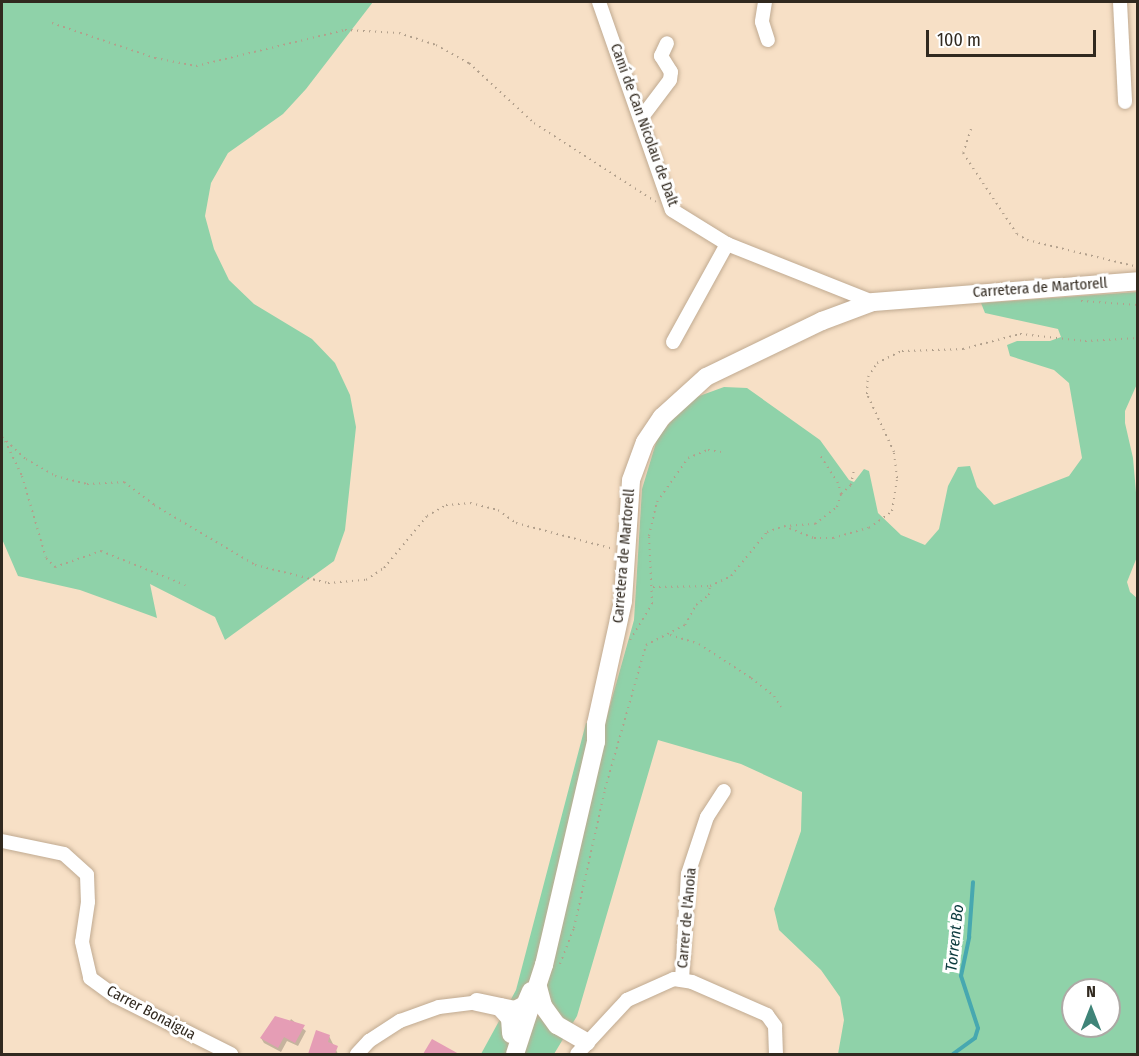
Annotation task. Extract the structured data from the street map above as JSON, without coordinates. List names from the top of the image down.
{
  "streets": {
    "main road": ["Carretera de Martorell"],
    "street": ["Camí de Can Nicolau de Dalt", "Carrer de l'Anoia", "Carrer Bonaigua"]
  },
  "crossings": [
    ["Camí de Can Nicolau de Dalt", "Carretera de Martorell"]
  ],
  "water": ["Torrent Bo"],
  "scale_bar": "100 m",
  "north": "top"
}
